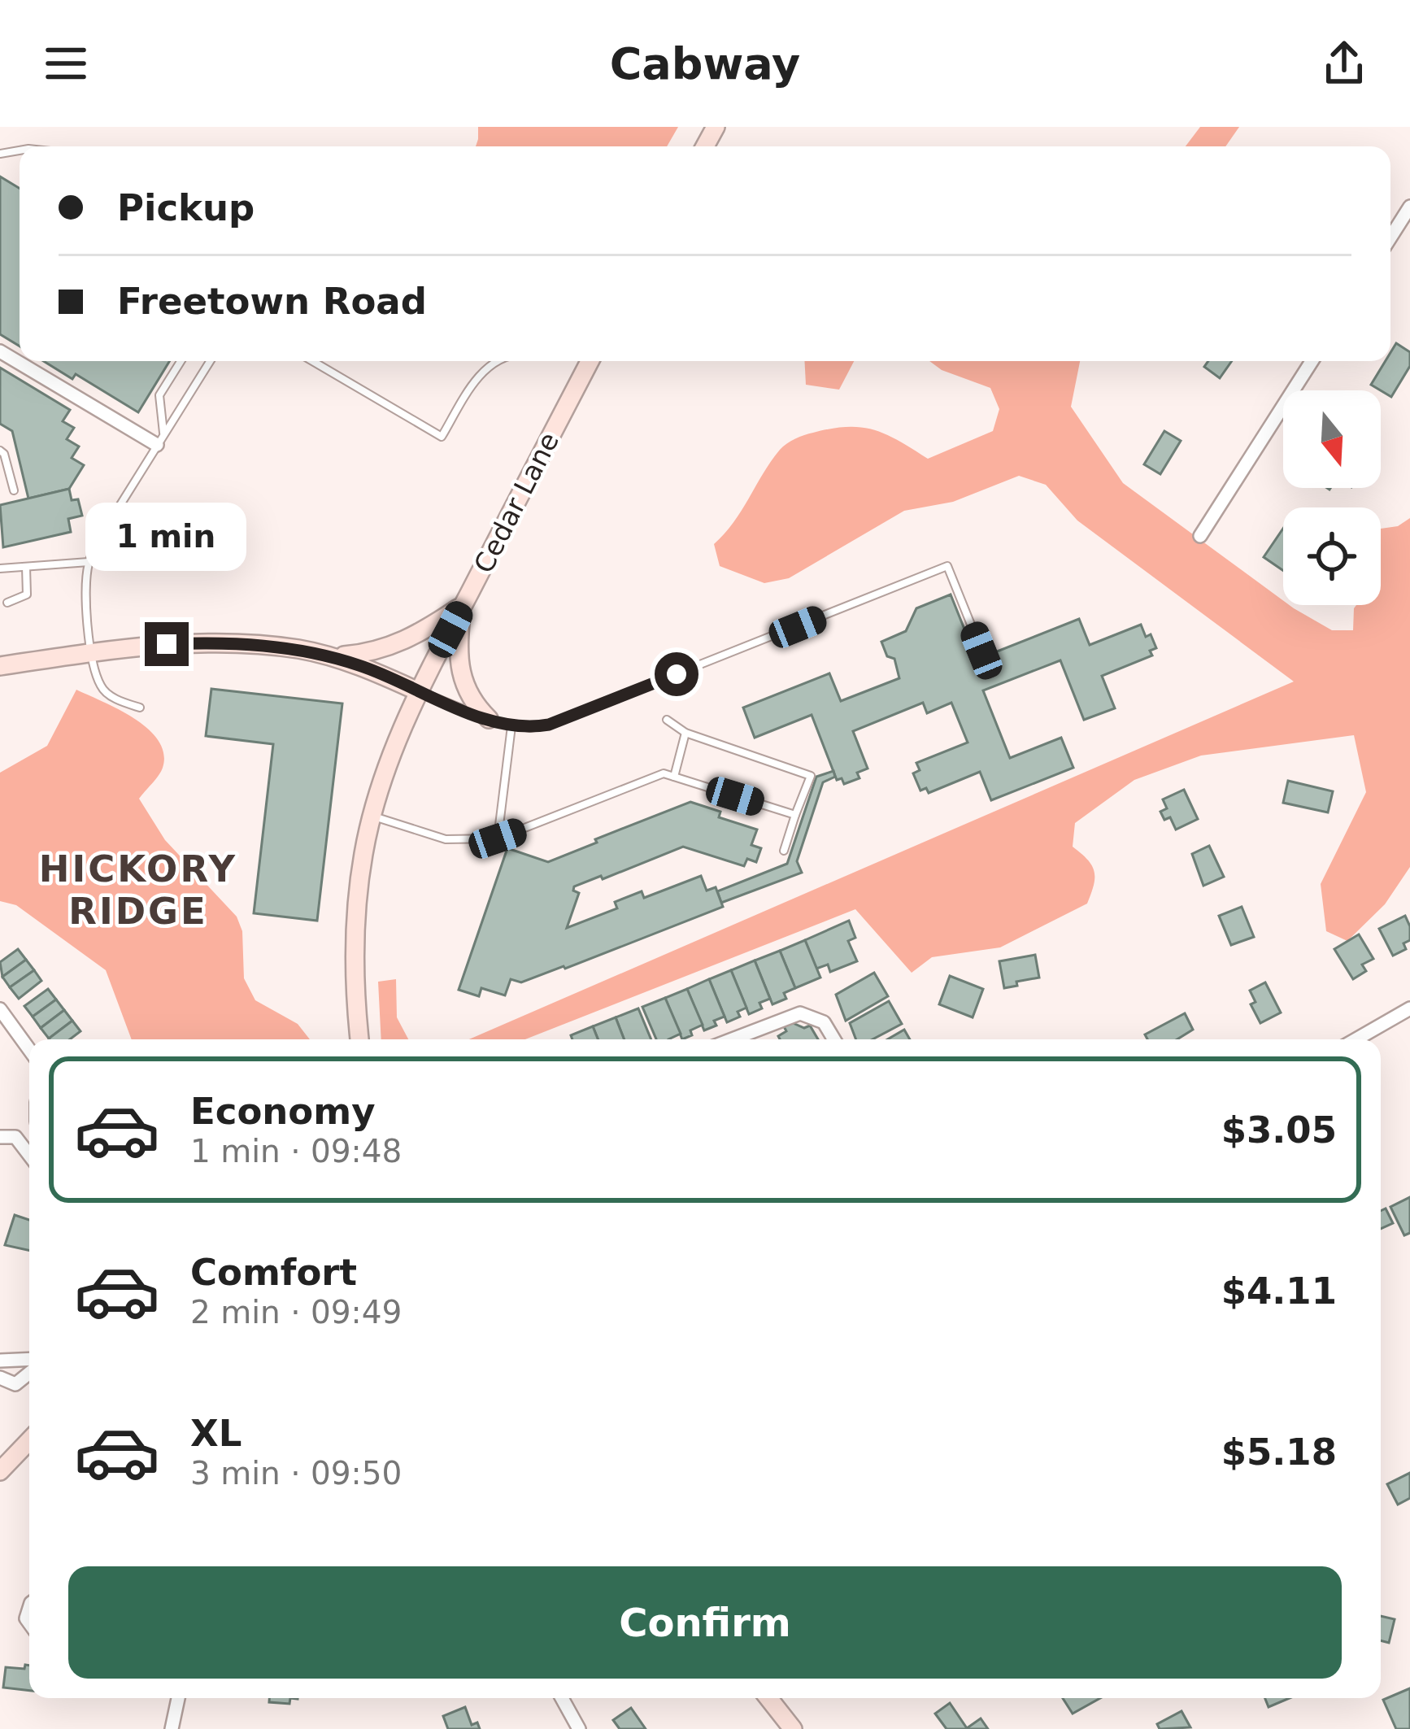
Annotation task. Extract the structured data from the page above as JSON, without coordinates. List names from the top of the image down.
{
  "streets": {
    "main road": ["Cedar Lane"]
  },
  "districts": ["HICKORY RIDGE"],
  "north": "bottom",
  "page": {
    "header": "Cabway",
    "banner": ["Pickup", "Freetown Road"],
    "bubble": "1 min",
    "list": [
      {
        "name": "Economy",
        "note": "1 min · 09:48",
        "value": "$3.05"
      },
      {
        "name": "Comfort",
        "note": "2 min · 09:49",
        "value": "$4.11"
      },
      {
        "name": "XL",
        "note": "3 min · 09:50",
        "value": "$5.18"
      }
    ],
    "buttons": "Confirm"
  }
}
